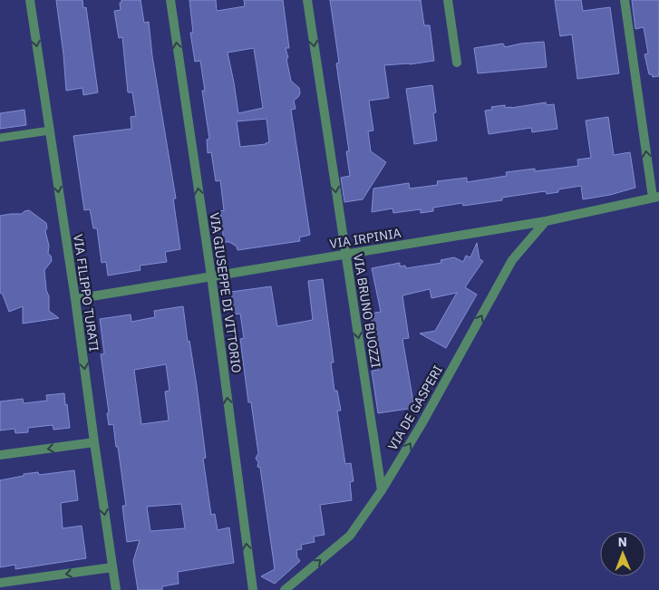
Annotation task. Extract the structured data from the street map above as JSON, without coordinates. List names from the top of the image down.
{
  "streets": {
    "street": [
      "VIA IRPINIA",
      "VIA FILIPPO TURATI",
      "VIA GIUSEPPE DI VITTORIO",
      "VIA BRUNO BUOZZI",
      "VIA DE GASPERI"
    ]
  },
  "crossings": [
    ["VIA IRPINIA", "VIA FILIPPO TURATI"],
    ["VIA IRPINIA", "VIA GIUSEPPE DI VITTORIO"],
    ["VIA IRPINIA", "VIA BRUNO BUOZZI"],
    ["VIA IRPINIA", "VIA DE GASPERI"],
    ["VIA BRUNO BUOZZI", "VIA DE GASPERI"]
  ],
  "one_way": [
    "VIA FILIPPO TURATI",
    "VIA GIUSEPPE DI VITTORIO",
    "VIA BRUNO BUOZZI",
    "VIA DE GASPERI"
  ],
  "north": "top"
}
